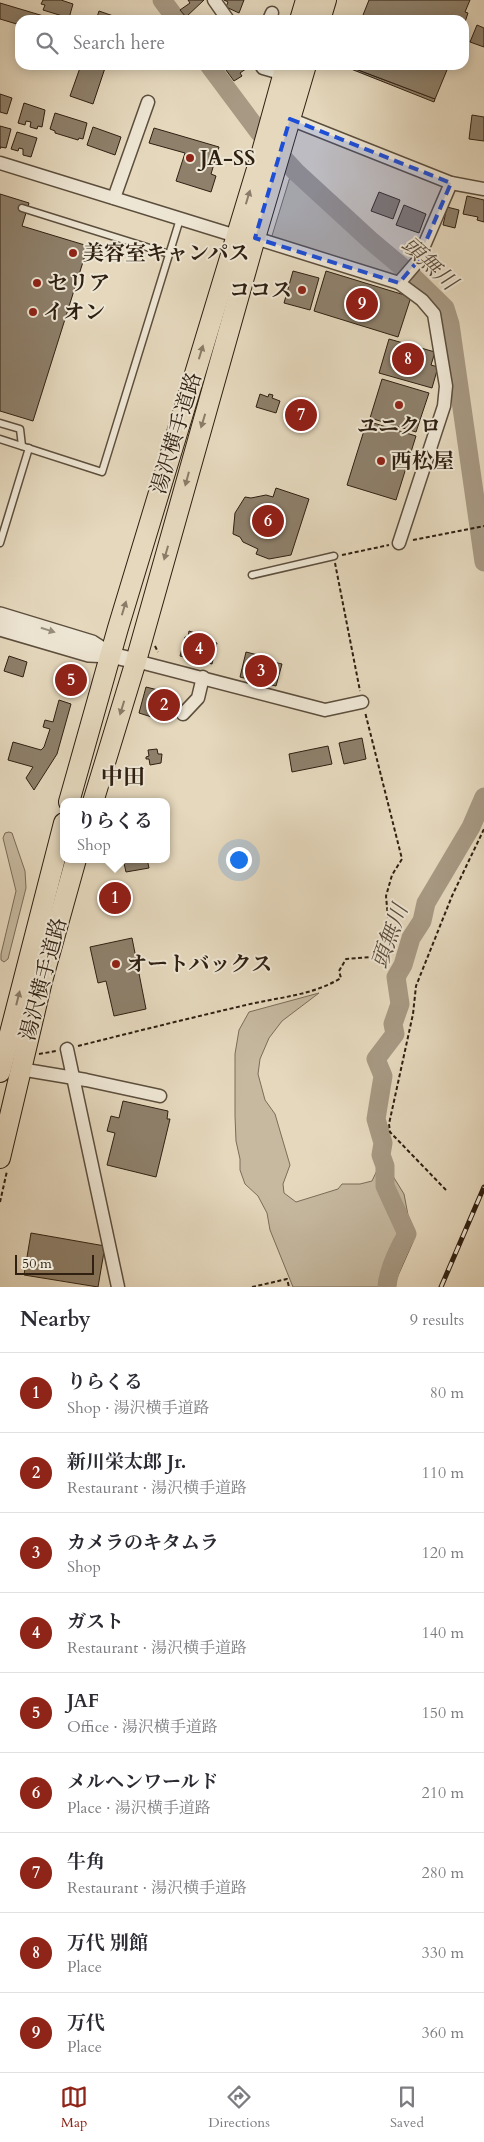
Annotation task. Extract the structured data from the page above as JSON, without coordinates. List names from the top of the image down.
{
  "streets": {
    "highway": ["湯沢横手道路"]
  },
  "districts": ["中田"],
  "water": ["頭無川"],
  "places": [
    "JA-SS",
    "美容室キャンパス",
    "セリア",
    "ココス",
    "イオン",
    "ユニクロ",
    "西松屋",
    "オートバックス"
  ],
  "scale_bar": "50 m",
  "page": {
    "search": "Search here",
    "pins": [
      "9",
      "8",
      "7",
      "6",
      "4",
      "3",
      "5",
      "2",
      "1"
    ],
    "popup": ["りらくる", "Shop"],
    "scale": "50 m",
    "heading": ["Nearby", "9 results"],
    "list": [
      {
        "mark": "1",
        "name": "りらくる",
        "note": "Shop · 湯沢横手道路",
        "value": "80 m"
      },
      {
        "mark": "2",
        "name": "新川栄太郎 Jr.",
        "note": "Restaurant · 湯沢横手道路",
        "value": "110 m"
      },
      {
        "mark": "3",
        "name": "カメラのキタムラ",
        "note": "Shop",
        "value": "120 m"
      },
      {
        "mark": "4",
        "name": "ガスト",
        "note": "Restaurant · 湯沢横手道路",
        "value": "140 m"
      },
      {
        "mark": "5",
        "name": "JAF",
        "note": "Office · 湯沢横手道路",
        "value": "150 m"
      },
      {
        "mark": "6",
        "name": "メルヘンワールド",
        "note": "Place · 湯沢横手道路",
        "value": "210 m"
      },
      {
        "mark": "7",
        "name": "牛角",
        "note": "Restaurant · 湯沢横手道路",
        "value": "280 m"
      },
      {
        "mark": "8",
        "name": "万代 別館",
        "note": "Place",
        "value": "330 m"
      },
      {
        "mark": "9",
        "name": "万代",
        "note": "Place",
        "value": "360 m"
      }
    ],
    "nav": ["Map", "Directions", "Saved"]
  }
}
